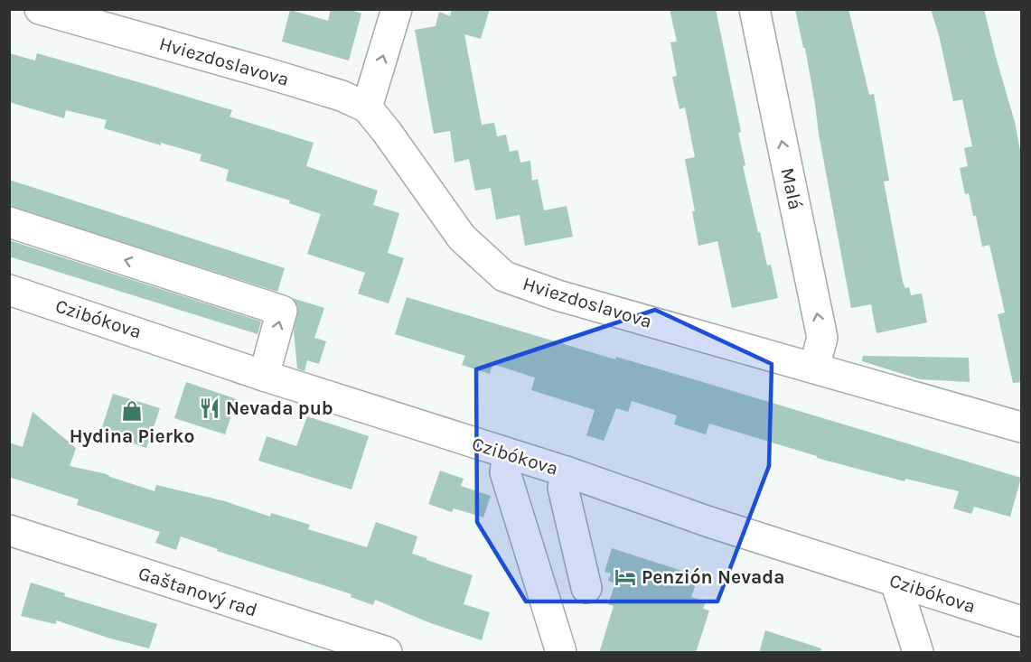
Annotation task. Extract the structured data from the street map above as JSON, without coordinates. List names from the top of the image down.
{
  "streets": {
    "street": [
      "Hviezdoslavova",
      "Malá",
      "Czibókova",
      "Gaštanový rad"
    ]
  },
  "crossings": [
    ["Hviezdoslavova", "Malá"]
  ],
  "one_way": ["Malá"],
  "places": {
    "restaurant": ["Nevada pub"],
    "shop": ["Hydina Pierko"],
    "hotel": ["Penzión Nevada"]
  }
}
